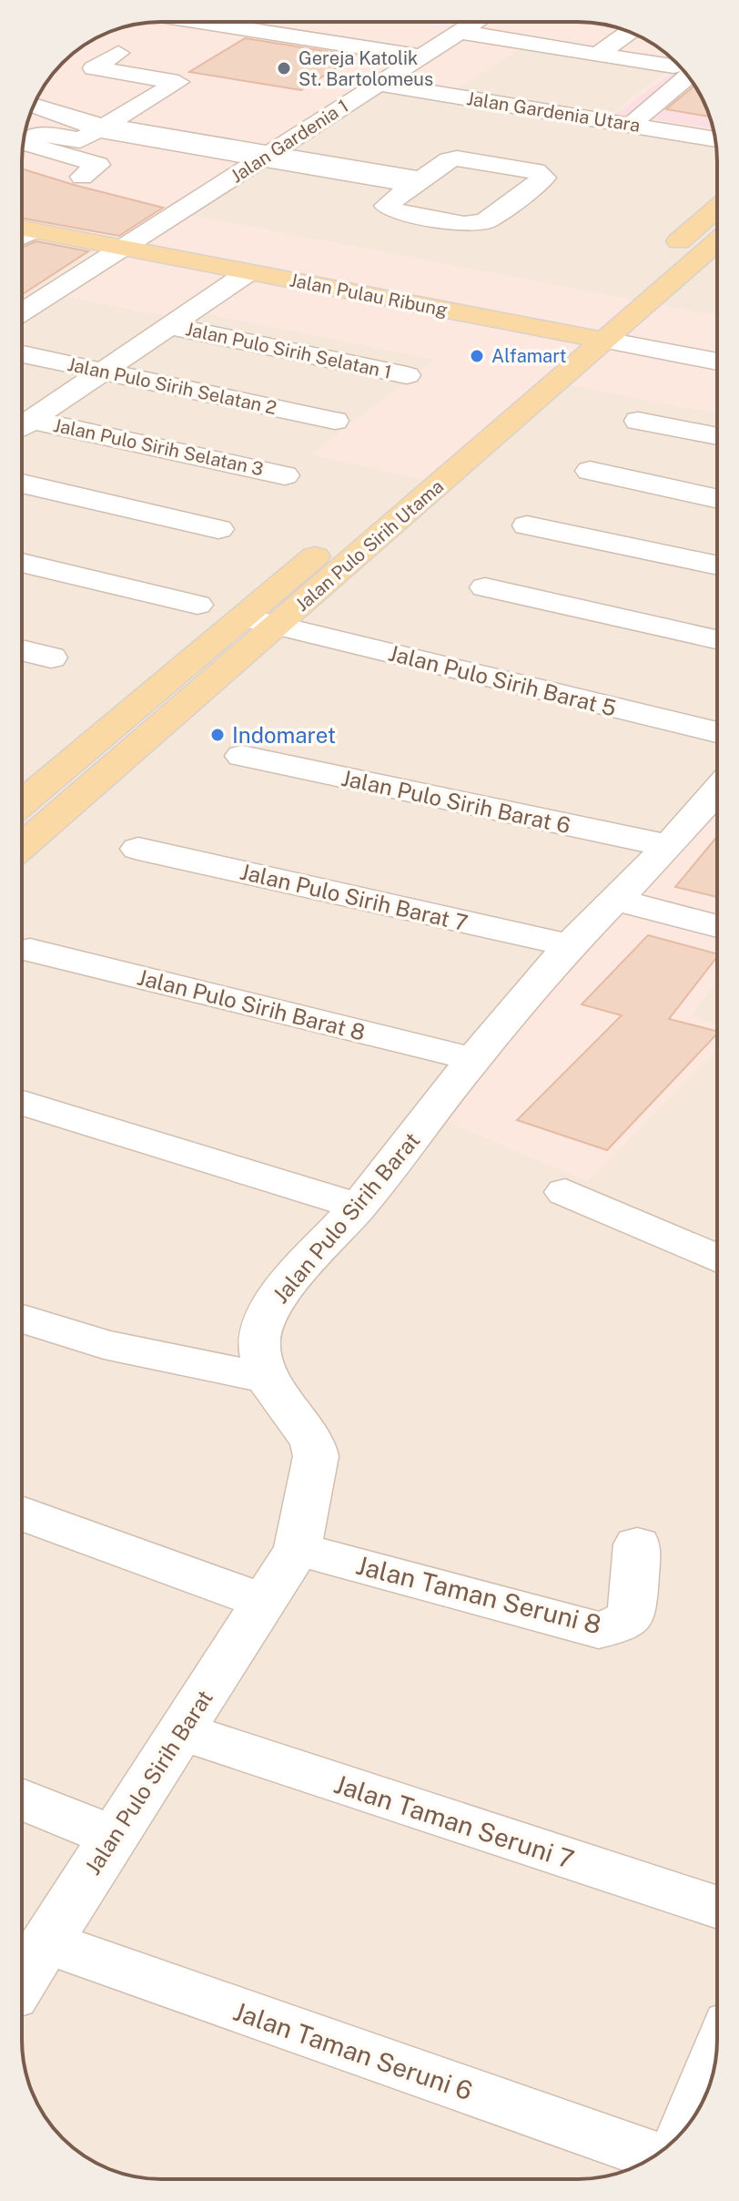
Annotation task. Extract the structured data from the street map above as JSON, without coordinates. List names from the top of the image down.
{
  "streets": {
    "main road": ["Jalan Pulau Ribung", "Jalan Pulo Sirih Utama"],
    "street": [
      "Jalan Gardenia Utara",
      "Jalan Gardenia 1",
      "Jalan Pulo Sirih Selatan 1",
      "Jalan Pulo Sirih Selatan 2",
      "Jalan Pulo Sirih Selatan 3",
      "Jalan Pulo Sirih Barat 5",
      "Jalan Pulo Sirih Barat 6",
      "Jalan Pulo Sirih Barat 7",
      "Jalan Pulo Sirih Barat 8",
      "Jalan Pulo Sirih Barat",
      "Jalan Taman Seruni 8",
      "Jalan Taman Seruni 7",
      "Jalan Taman Seruni 6"
    ]
  },
  "crossings": [
    ["Jalan Gardenia Utara", "Jalan Gardenia 1"],
    ["Jalan Gardenia 1", "Jalan Pulau Ribung"],
    ["Jalan Pulau Ribung", "Jalan Pulo Sirih Utama"],
    ["Jalan Pulo Sirih Utama", "Jalan Pulo Sirih Barat 5"],
    ["Jalan Pulo Sirih Barat 6", "Jalan Pulo Sirih Barat"],
    ["Jalan Pulo Sirih Barat 7", "Jalan Pulo Sirih Barat"],
    ["Jalan Pulo Sirih Barat 8", "Jalan Pulo Sirih Barat"],
    ["Jalan Pulo Sirih Barat", "Jalan Taman Seruni 8"],
    ["Jalan Pulo Sirih Barat", "Jalan Taman Seruni 7"],
    ["Jalan Pulo Sirih Barat", "Jalan Taman Seruni 6"]
  ],
  "places": ["Gereja Katolik St. Bartolomeus", "Alfamart", "Indomaret"]
}
